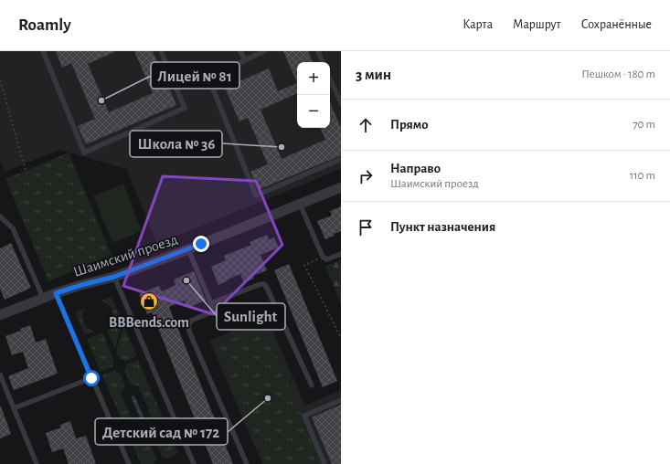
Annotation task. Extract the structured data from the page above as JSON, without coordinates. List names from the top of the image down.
{
  "streets": {
    "street": ["Шаимский проезд"]
  },
  "places": {
    "other": [
      "Лицей № 81",
      "Школа № 36",
      "Sunlight",
      "Детский сад № 172"
    ],
    "shop": ["BBBends.com"]
  },
  "page": {
    "header": "Roamly",
    "nav": ["Карта", "Маршрут", "Сохранённые"],
    "heading": ["3 мин", "Пешком · 180 m"],
    "map_buttons": ["+", "−"],
    "list": [
      ["Прямо", "70 m"],
      ["Направо", "Шаимский проезд", "110 m"],
      "Пункт назначения"
    ]
  }
}
